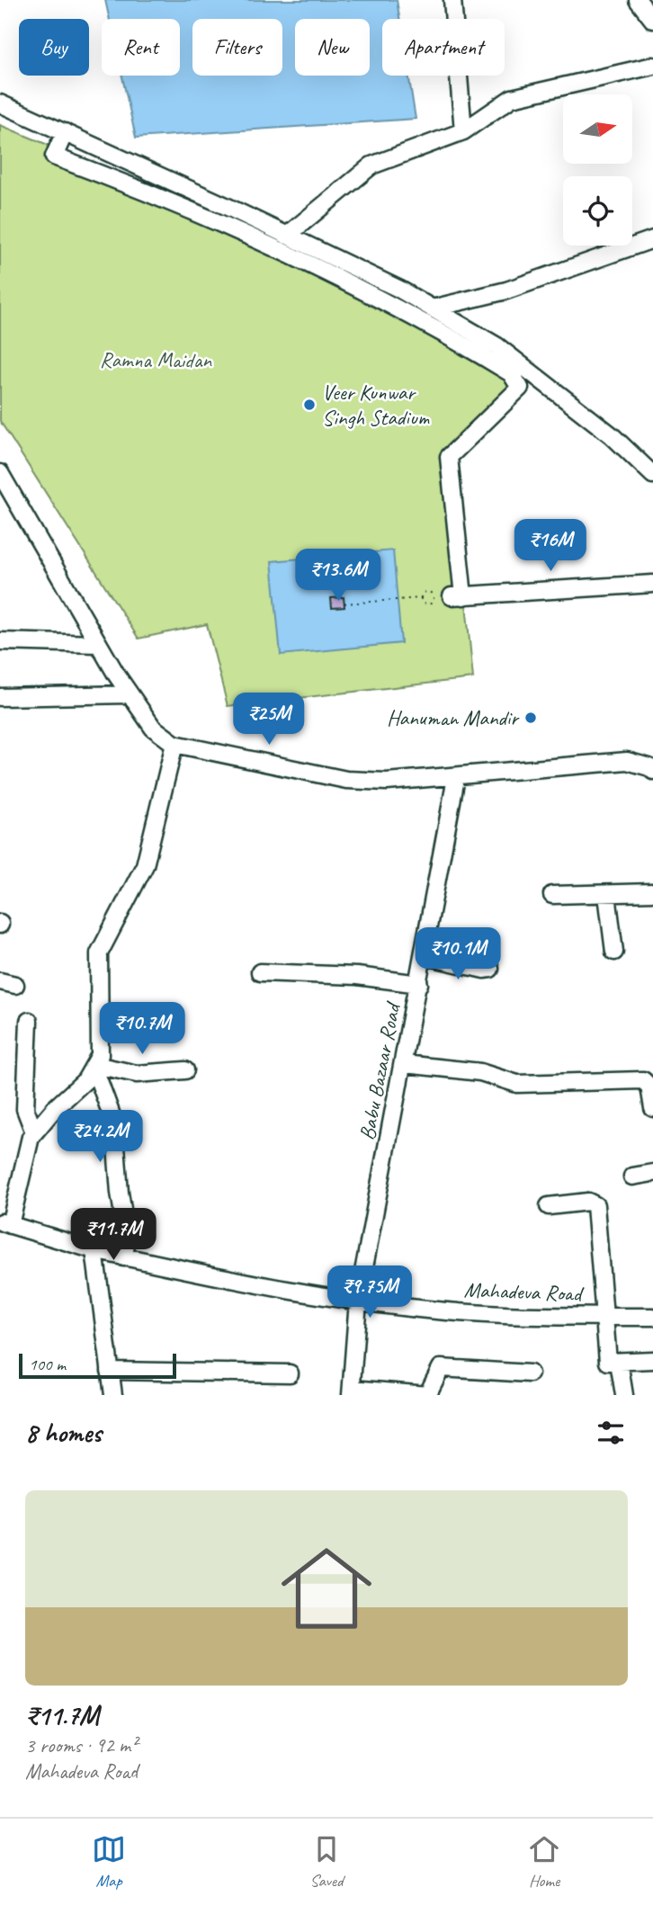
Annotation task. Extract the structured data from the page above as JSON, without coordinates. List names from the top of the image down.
{
  "streets": {
    "street": ["Babu Bazaar Road", "Mahadeva Road"]
  },
  "crossings": [
    ["Babu Bazaar Road", "Mahadeva Road"]
  ],
  "parks": ["Ramna Maidan"],
  "places": ["Veer Kunwar Singh Stadium", "Hanuman Mandir"],
  "scale_bar": "100 m",
  "north": "right",
  "page": {
    "chip": [
      "Buy",
      "Rent",
      "Filters",
      "New",
      "Apartment"
    ],
    "price": [
      "₹16M",
      "₹13.6M",
      "₹25M",
      "₹10.1M",
      "₹10.7M",
      "₹24.2M",
      "₹11.7M",
      "₹9.75M"
    ],
    "scale": "100 m",
    "heading": "8 homes",
    "list": [
      {
        "name": "₹11.7M",
        "note": "3 rooms · 92 m² · Mahadeva Road"
      }
    ],
    "tabs": ["Map", "Saved", "Home"]
  }
}
